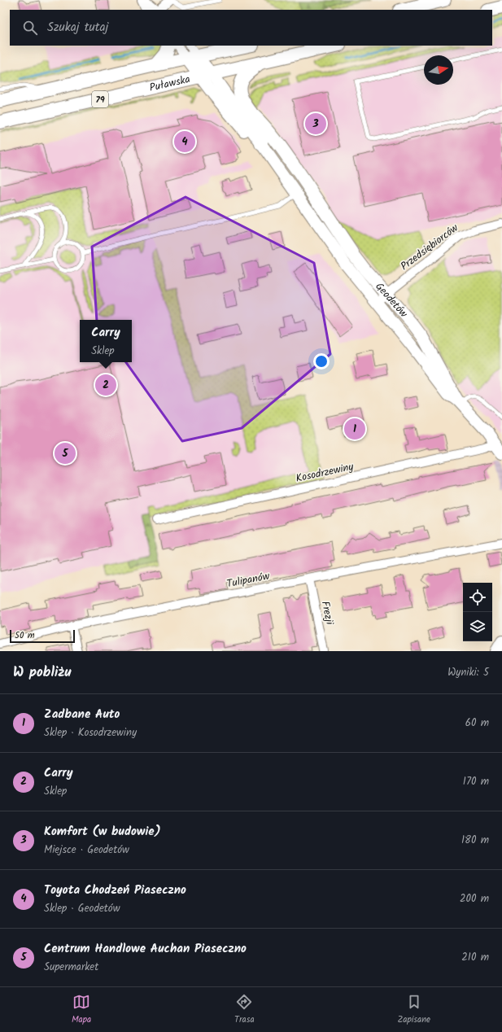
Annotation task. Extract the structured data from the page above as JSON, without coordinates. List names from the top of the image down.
{
  "streets": {
    "main road": ["Puławska", "79"],
    "street": [
      "Przedsiębiorców",
      "Geodetów",
      "Kosodrzewiny",
      "Tulipanów",
      "Frezji"
    ]
  },
  "crossings": [
    ["Puławska", "Geodetów"],
    ["Przedsiębiorców", "Geodetów"],
    ["Geodetów", "Kosodrzewiny"],
    ["Tulipanów", "Frezji"]
  ],
  "scale_bar": "50 m",
  "north": "right",
  "page": {
    "search": "Szukaj tutaj",
    "pins": [
      "3",
      "4",
      "2",
      "1",
      "5"
    ],
    "popup": ["Carry", "Sklep"],
    "scale": "50 m",
    "heading": ["W pobliżu", "Wyniki: 5"],
    "list": [
      {
        "mark": "1",
        "name": "Zadbane Auto",
        "note": "Sklep · Kosodrzewiny",
        "value": "60 m"
      },
      {
        "mark": "2",
        "name": "Carry",
        "note": "Sklep",
        "value": "170 m"
      },
      {
        "mark": "3",
        "name": "Komfort (w budowie)",
        "note": "Miejsce · Geodetów",
        "value": "180 m"
      },
      {
        "mark": "4",
        "name": "Toyota Chodzeń Piaseczno",
        "note": "Sklep · Geodetów",
        "value": "200 m"
      },
      {
        "mark": "5",
        "name": "Centrum Handlowe Auchan Piaseczno",
        "note": "Supermarket",
        "value": "210 m"
      }
    ],
    "nav": ["Mapa", "Trasa", "Zapisane"]
  }
}
